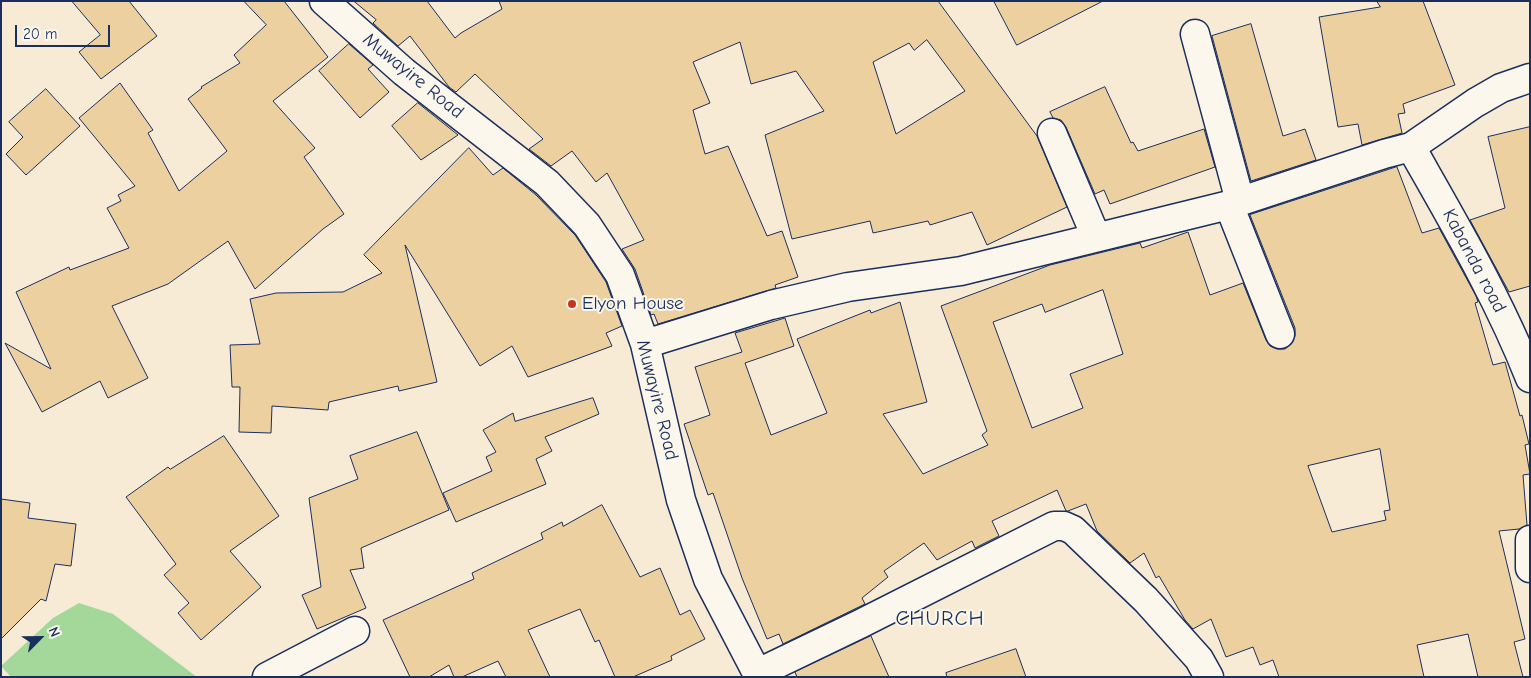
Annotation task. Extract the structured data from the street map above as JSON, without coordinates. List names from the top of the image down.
{
  "streets": {
    "street": ["Muwayire Road", "Kabanda road"]
  },
  "districts": ["CHURCH"],
  "places": ["Elyon House"],
  "scale_bar": "20 m",
  "north": "top right"
}
